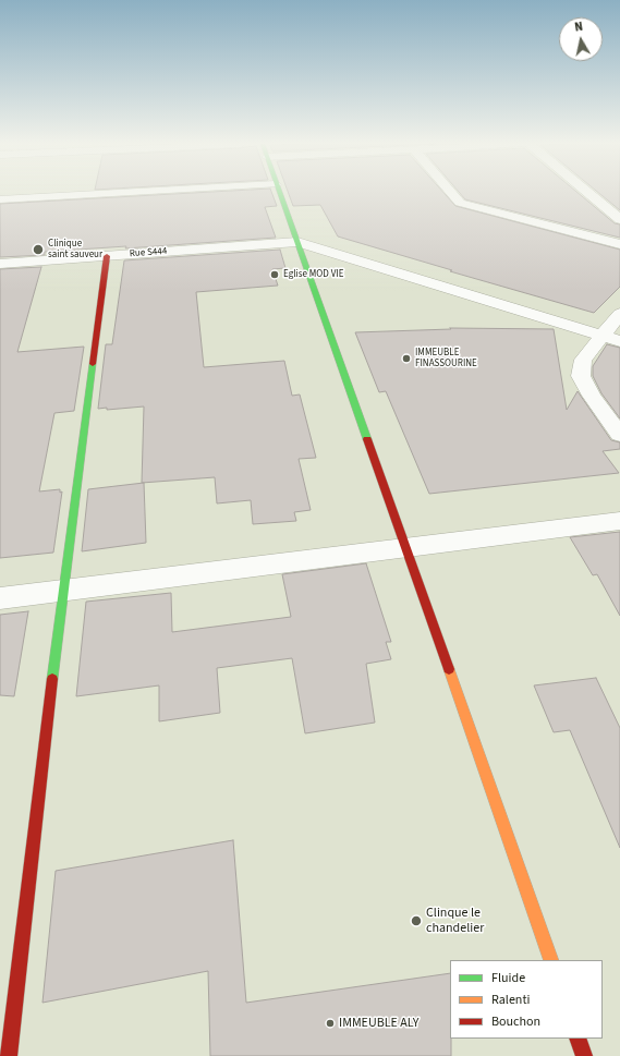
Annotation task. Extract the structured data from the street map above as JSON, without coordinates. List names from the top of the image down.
{
  "streets": {
    "street": ["Rue S444"]
  },
  "places": [
    "Clinique saint sauveur",
    "Eglise MOD VIE",
    "IMMEUBLE FINASSOURINE",
    "Clinque le chandelier",
    "IMMEUBLE ALY"
  ],
  "legend": ["Fluide", "Ralenti", "Bouchon"],
  "north": "top"
}
